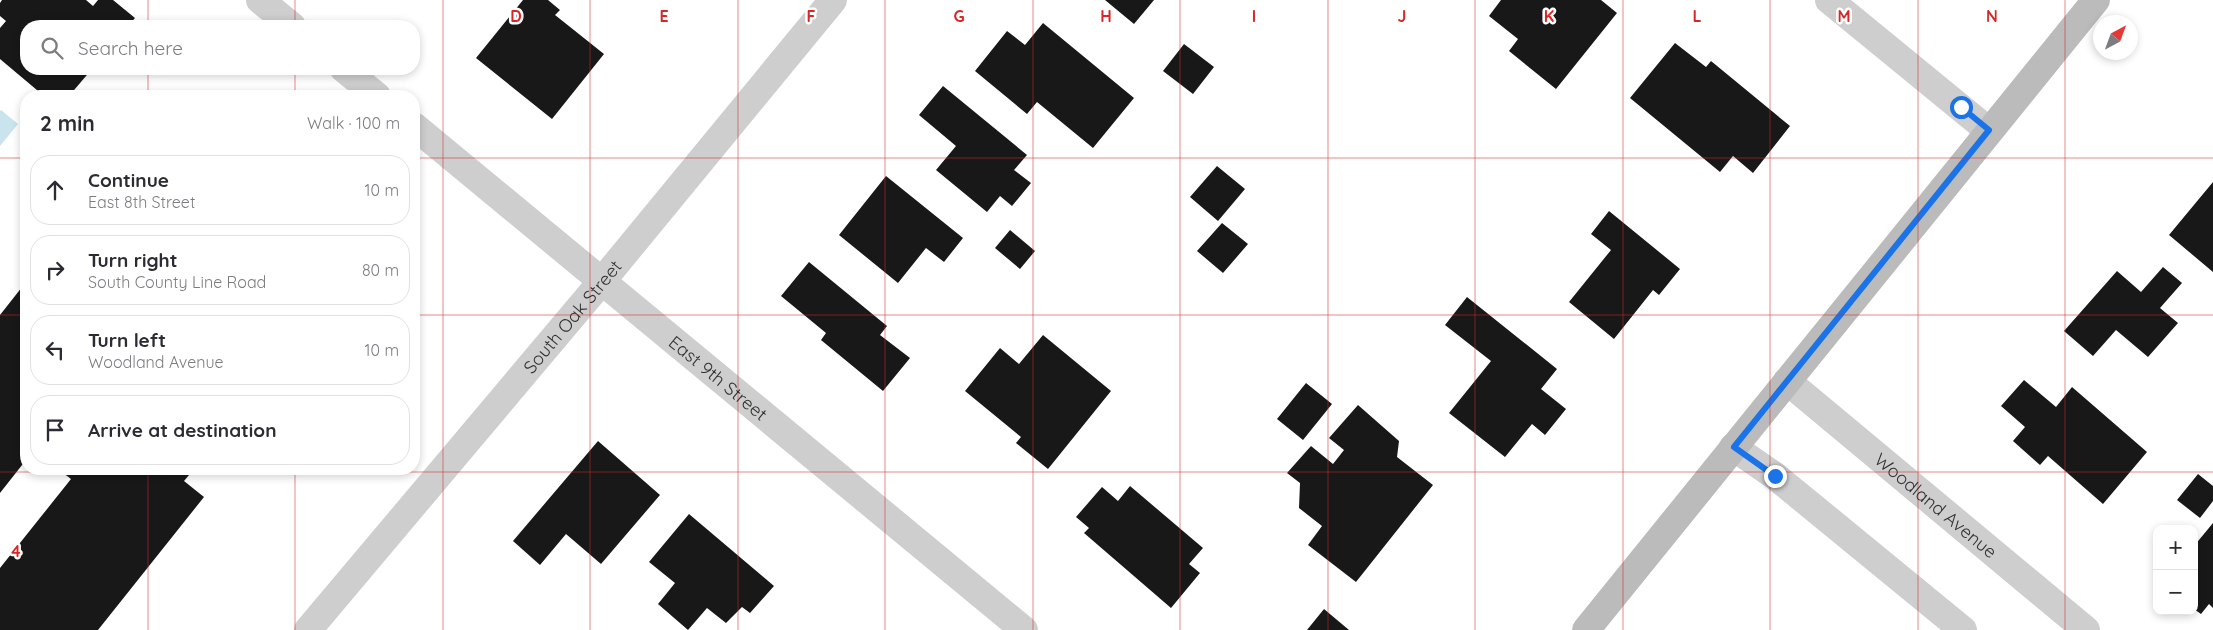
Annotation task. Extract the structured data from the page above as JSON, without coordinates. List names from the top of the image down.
{
  "streets": {
    "street": ["South Oak Street", "East 9th Street", "Woodland Avenue"]
  },
  "crossings": [
    ["South Oak Street", "East 9th Street"]
  ],
  "north": "top right",
  "page": {
    "search": "Search here",
    "heading": ["2 min", "Walk · 100 m"],
    "list": [
      ["Continue", "East 8th Street", "10 m"],
      ["Turn right", "South County Line Road", "80 m"],
      ["Turn left", "Woodland Avenue", "10 m"],
      "Arrive at destination"
    ],
    "map_buttons": ["+", "−"]
  },
  "grid": {
    "columns": [
      "D",
      "E",
      "F",
      "G",
      "H",
      "I",
      "J",
      "K",
      "L",
      "M",
      "N"
    ],
    "rows": ["4"]
  }
}
